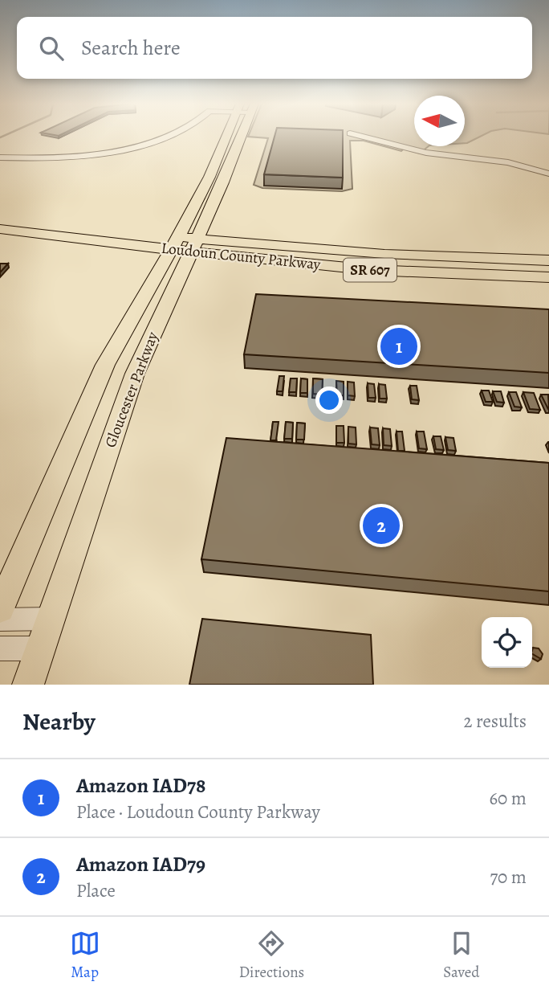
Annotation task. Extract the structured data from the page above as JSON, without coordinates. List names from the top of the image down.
{
  "streets": {
    "main road": ["Loudoun County Parkway", "SR 607", "Gloucester Parkway"]
  },
  "crossings": [
    ["Loudoun County Parkway", "Gloucester Parkway"]
  ],
  "north": "left",
  "page": {
    "search": "Search here",
    "pins": ["1", "2"],
    "heading": ["Nearby", "2 results"],
    "list": [
      {
        "mark": "1",
        "name": "Amazon IAD78",
        "note": "Place · Loudoun County Parkway",
        "value": "60 m"
      },
      {
        "mark": "2",
        "name": "Amazon IAD79",
        "note": "Place",
        "value": "70 m"
      }
    ],
    "nav": ["Map", "Directions", "Saved"]
  }
}
